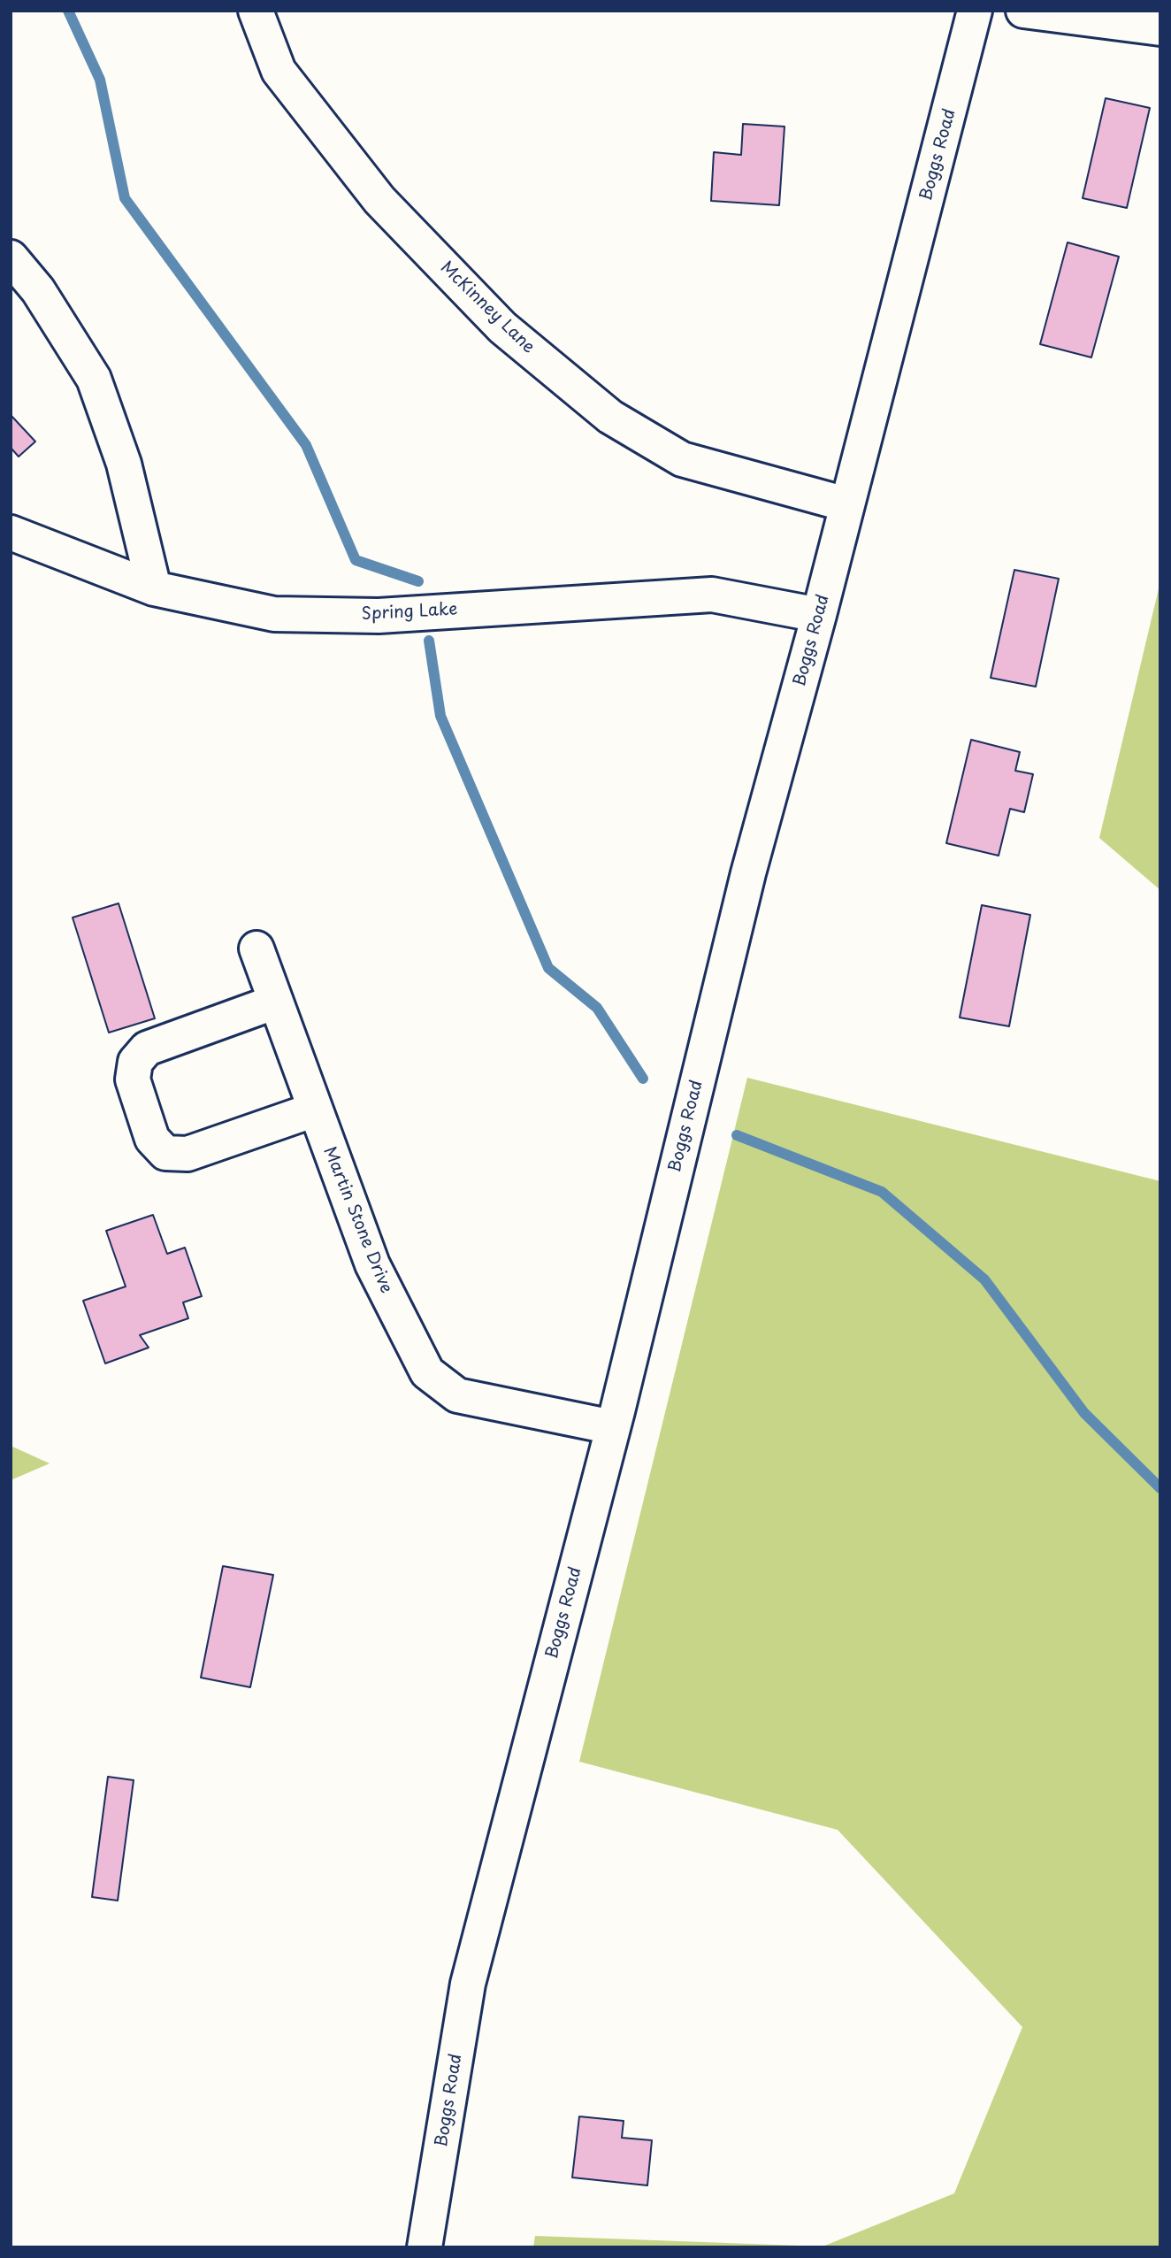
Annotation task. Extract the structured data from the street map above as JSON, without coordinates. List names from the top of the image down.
{
  "streets": {
    "street": [
      "Boggs Road",
      "McKinney Lane",
      "Spring Lake",
      "Martin Stone Drive"
    ]
  },
  "crossings": [
    ["Boggs Road", "McKinney Lane"],
    ["Boggs Road", "Spring Lake"],
    ["Boggs Road", "Martin Stone Drive"]
  ]
}
